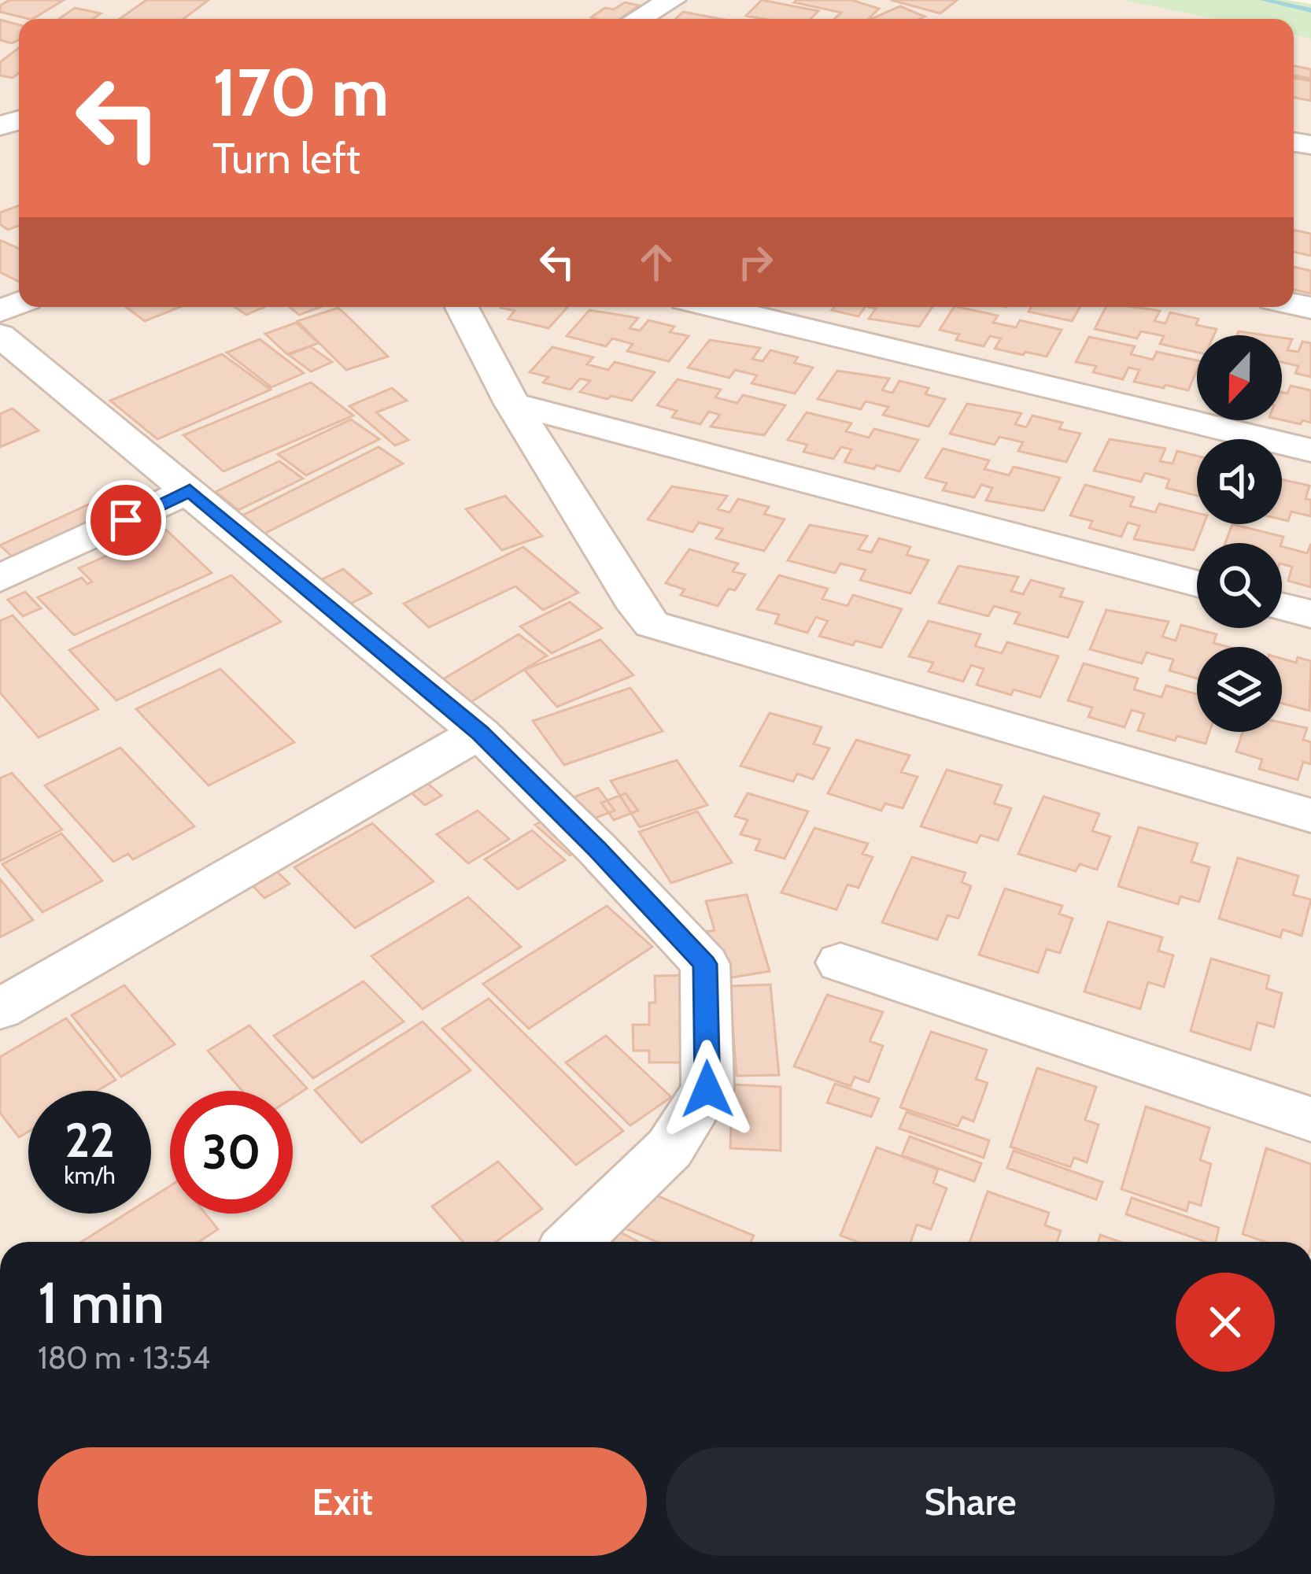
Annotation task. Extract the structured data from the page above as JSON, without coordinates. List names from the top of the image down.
{
  "north": "bottom",
  "page": {
    "turn": ["170 m", "Turn left"],
    "speed": "22 km/h",
    "limit": "30",
    "heading": ["1 min", "180 m · 13:54"],
    "buttons": ["Exit", "Share"]
  }
}
